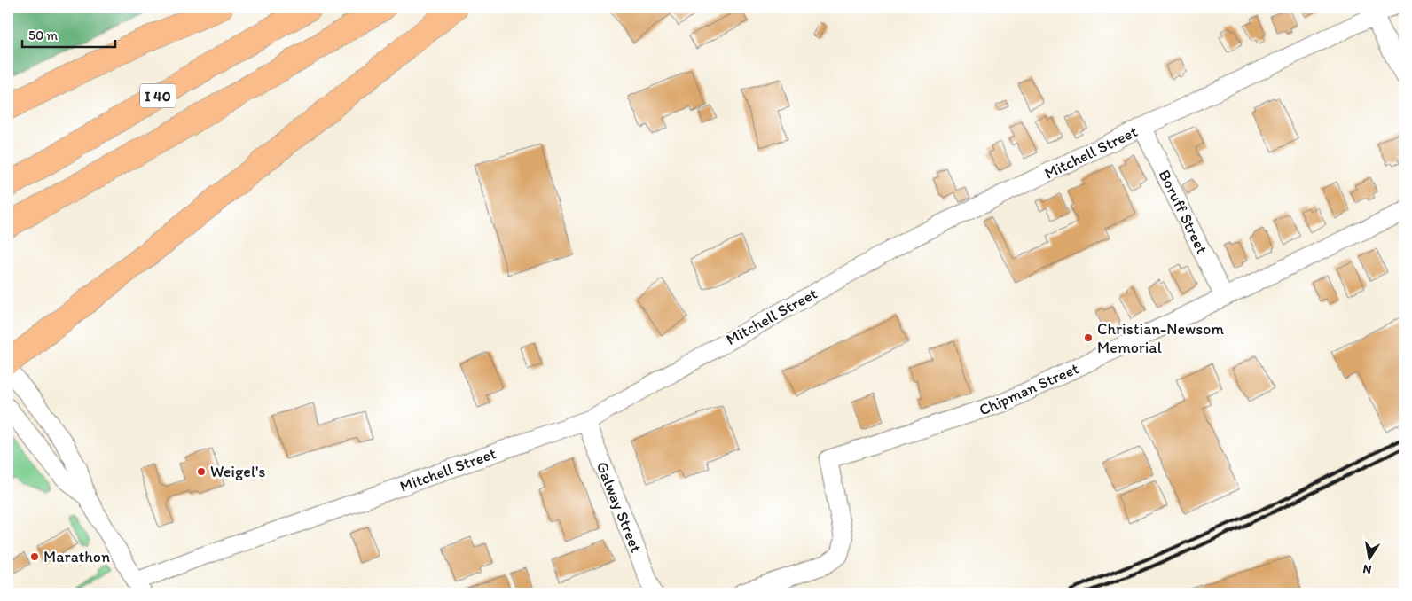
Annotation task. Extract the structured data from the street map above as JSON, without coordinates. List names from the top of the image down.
{
  "streets": {
    "highway": ["I 40"],
    "street": [
      "Mitchell Street",
      "Boruff Street",
      "Chipman Street",
      "Galway Street"
    ]
  },
  "crossings": [
    ["Mitchell Street", "Boruff Street"],
    ["Mitchell Street", "Galway Street"],
    ["Boruff Street", "Chipman Street"]
  ],
  "places": ["Christian-Newsom Memorial", "Weigel's", "Marathon"],
  "scale_bar": "50 m",
  "north": "bottom"
}
